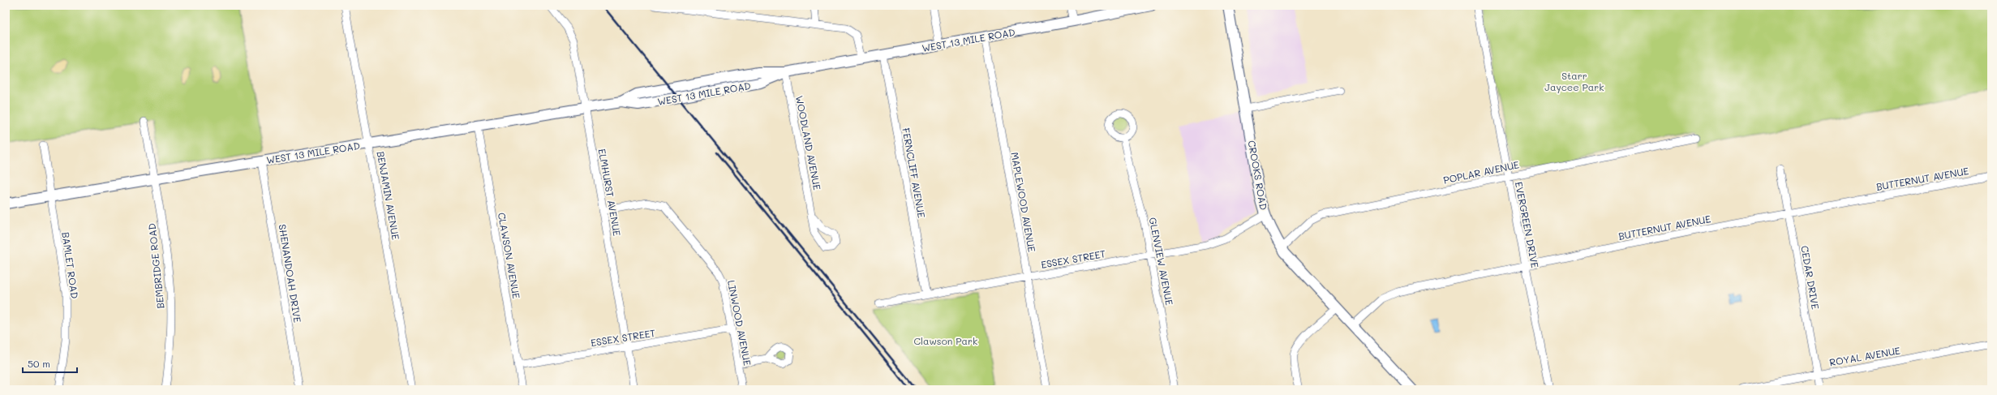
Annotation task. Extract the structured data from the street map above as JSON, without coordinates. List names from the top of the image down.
{
  "streets": {
    "main road": ["WEST 13 MILE ROAD", "CROOKS ROAD"],
    "street": [
      "WOODLAND AVENUE",
      "POPLAR AVENUE",
      "FERNCLIFF AVENUE",
      "BUTTERNUT AVENUE",
      "ELMHURST AVENUE",
      "BENJAMIN AVENUE",
      "MAPLEWOOD AVENUE",
      "EVERGREEN DRIVE",
      "CLAWSON AVENUE",
      "ESSEX STREET",
      "GLENVIEW AVENUE",
      "BAMLET ROAD",
      "BEMBRIDGE ROAD",
      "SHENANDOAH DRIVE",
      "CEDAR DRIVE",
      "LINWOOD AVENUE",
      "ROYAL AVENUE"
    ]
  },
  "crossings": [
    ["WEST 13 MILE ROAD", "WOODLAND AVENUE"],
    ["WEST 13 MILE ROAD", "FERNCLIFF AVENUE"],
    ["WEST 13 MILE ROAD", "ELMHURST AVENUE"],
    ["WEST 13 MILE ROAD", "BENJAMIN AVENUE"],
    ["WEST 13 MILE ROAD", "MAPLEWOOD AVENUE"],
    ["WEST 13 MILE ROAD", "CLAWSON AVENUE"],
    ["WEST 13 MILE ROAD", "BAMLET ROAD"],
    ["WEST 13 MILE ROAD", "BEMBRIDGE ROAD"],
    ["WEST 13 MILE ROAD", "SHENANDOAH DRIVE"],
    ["POPLAR AVENUE", "CROOKS ROAD"],
    ["POPLAR AVENUE", "EVERGREEN DRIVE"],
    ["FERNCLIFF AVENUE", "ESSEX STREET"],
    ["CROOKS ROAD", "BUTTERNUT AVENUE"],
    ["CROOKS ROAD", "ESSEX STREET"],
    ["BUTTERNUT AVENUE", "EVERGREEN DRIVE"],
    ["BUTTERNUT AVENUE", "CEDAR DRIVE"],
    ["ELMHURST AVENUE", "ESSEX STREET"],
    ["ELMHURST AVENUE", "LINWOOD AVENUE"],
    ["MAPLEWOOD AVENUE", "ESSEX STREET"],
    ["CLAWSON AVENUE", "ESSEX STREET"],
    ["ESSEX STREET", "GLENVIEW AVENUE"],
    ["ESSEX STREET", "LINWOOD AVENUE"],
    ["CEDAR DRIVE", "ROYAL AVENUE"]
  ],
  "parks": ["Starr Jaycee Park", "Clawson Park"],
  "scale_bar": "50 m"
}
